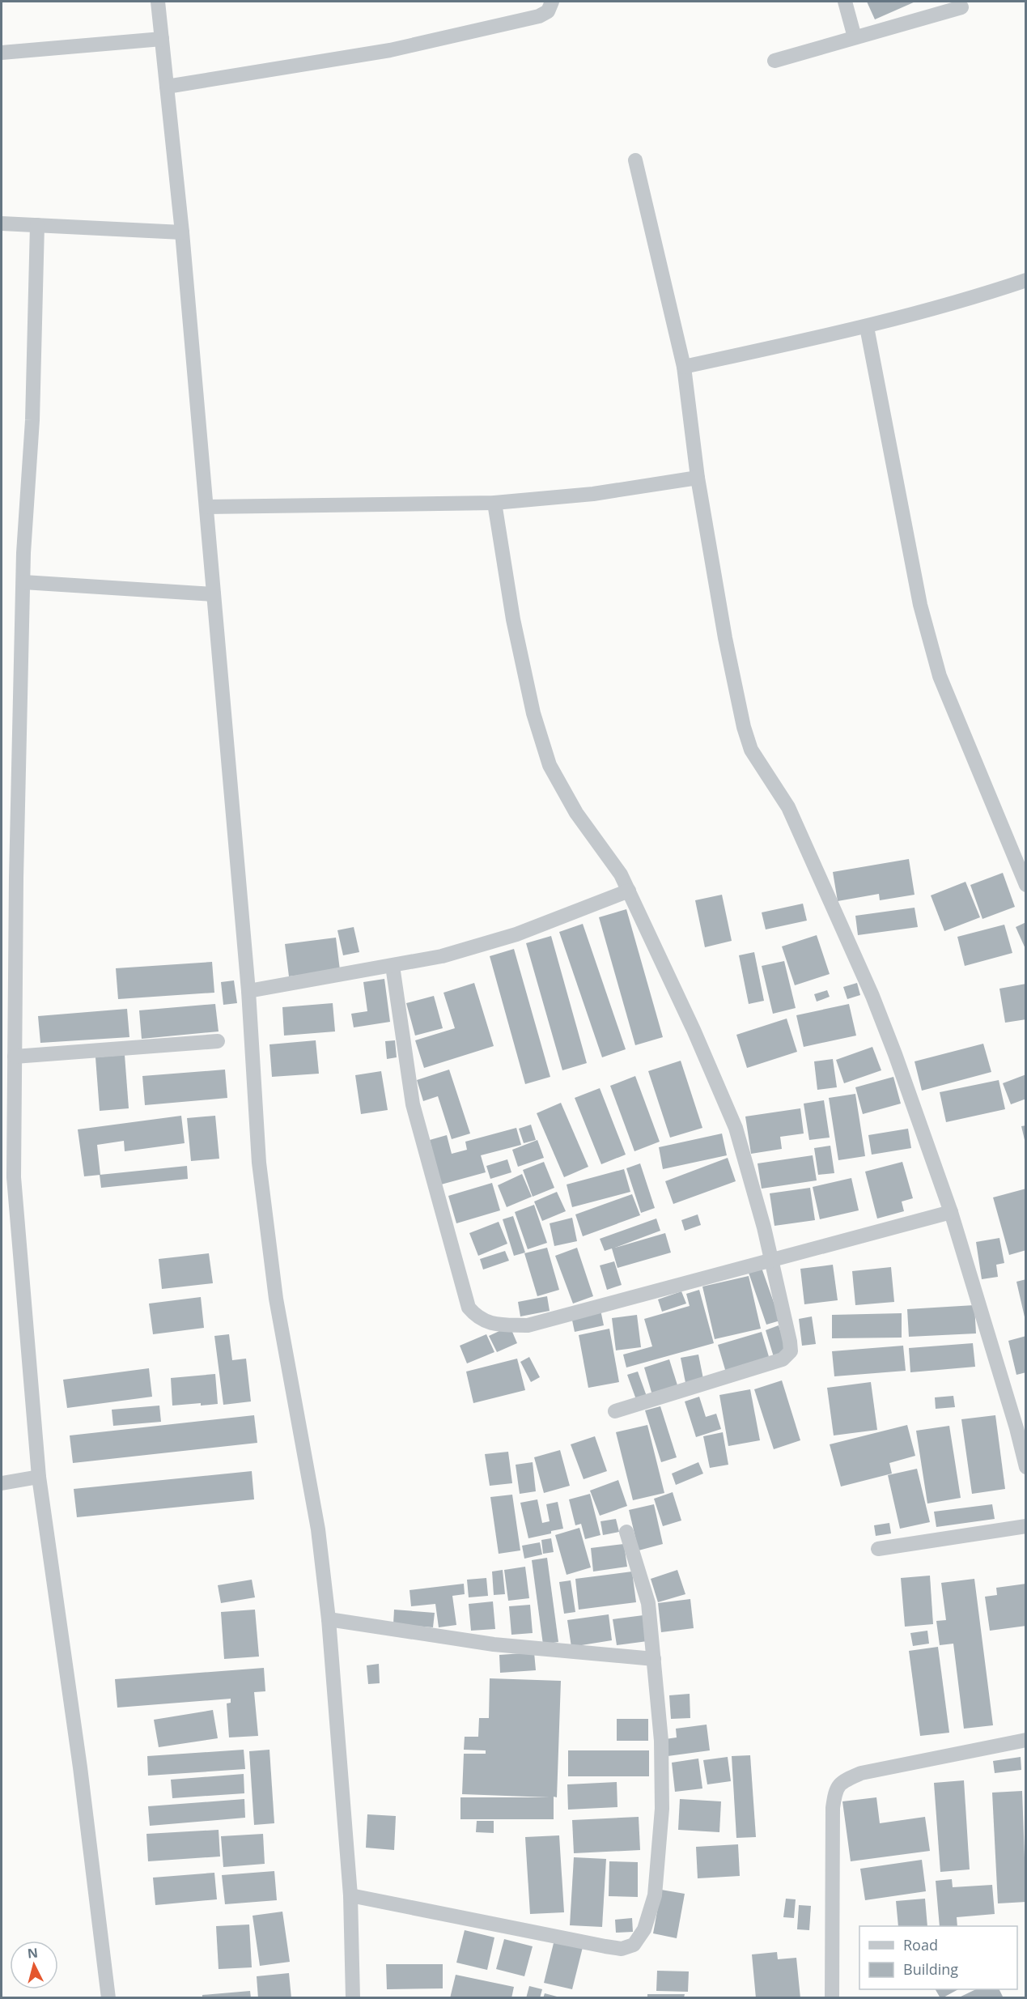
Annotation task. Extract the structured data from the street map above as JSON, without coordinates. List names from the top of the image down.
{
  "legend": ["Road", "Building"],
  "north": "top"
}
